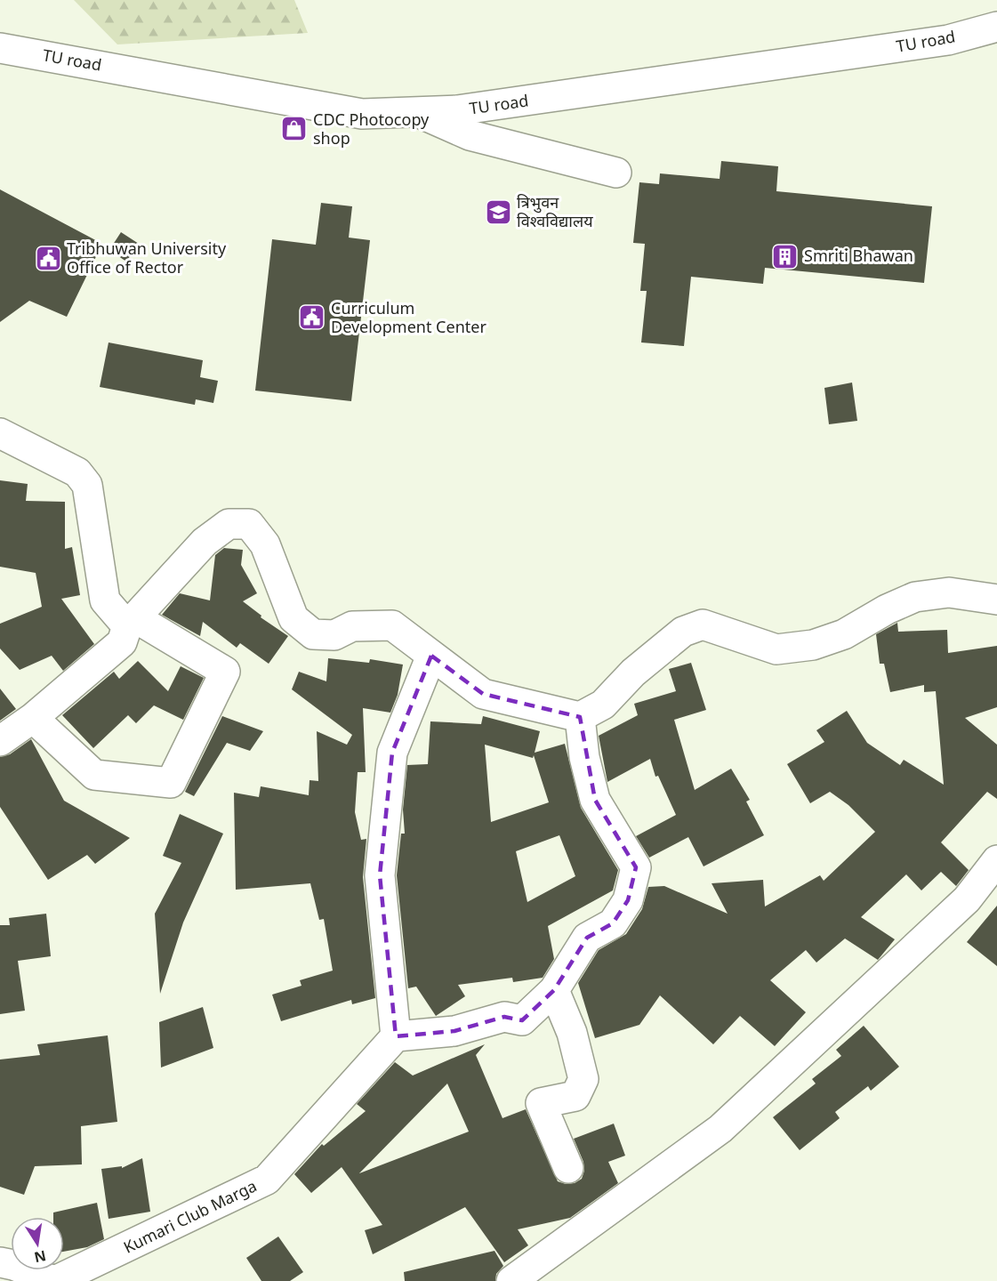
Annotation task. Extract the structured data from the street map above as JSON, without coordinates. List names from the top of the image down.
{
  "streets": {
    "street": ["TU road", "Kumari Club Marga"]
  },
  "places": {
    "shop": ["CDC Photocopy shop"],
    "school or university": ["त्रिभुवन विश्वविद्यालय"],
    "building": ["Smriti Bhawan"],
    "public building": ["Tribhuwan University Office of Rector", "Curriculum Development Center"]
  },
  "north": "bottom"
}
